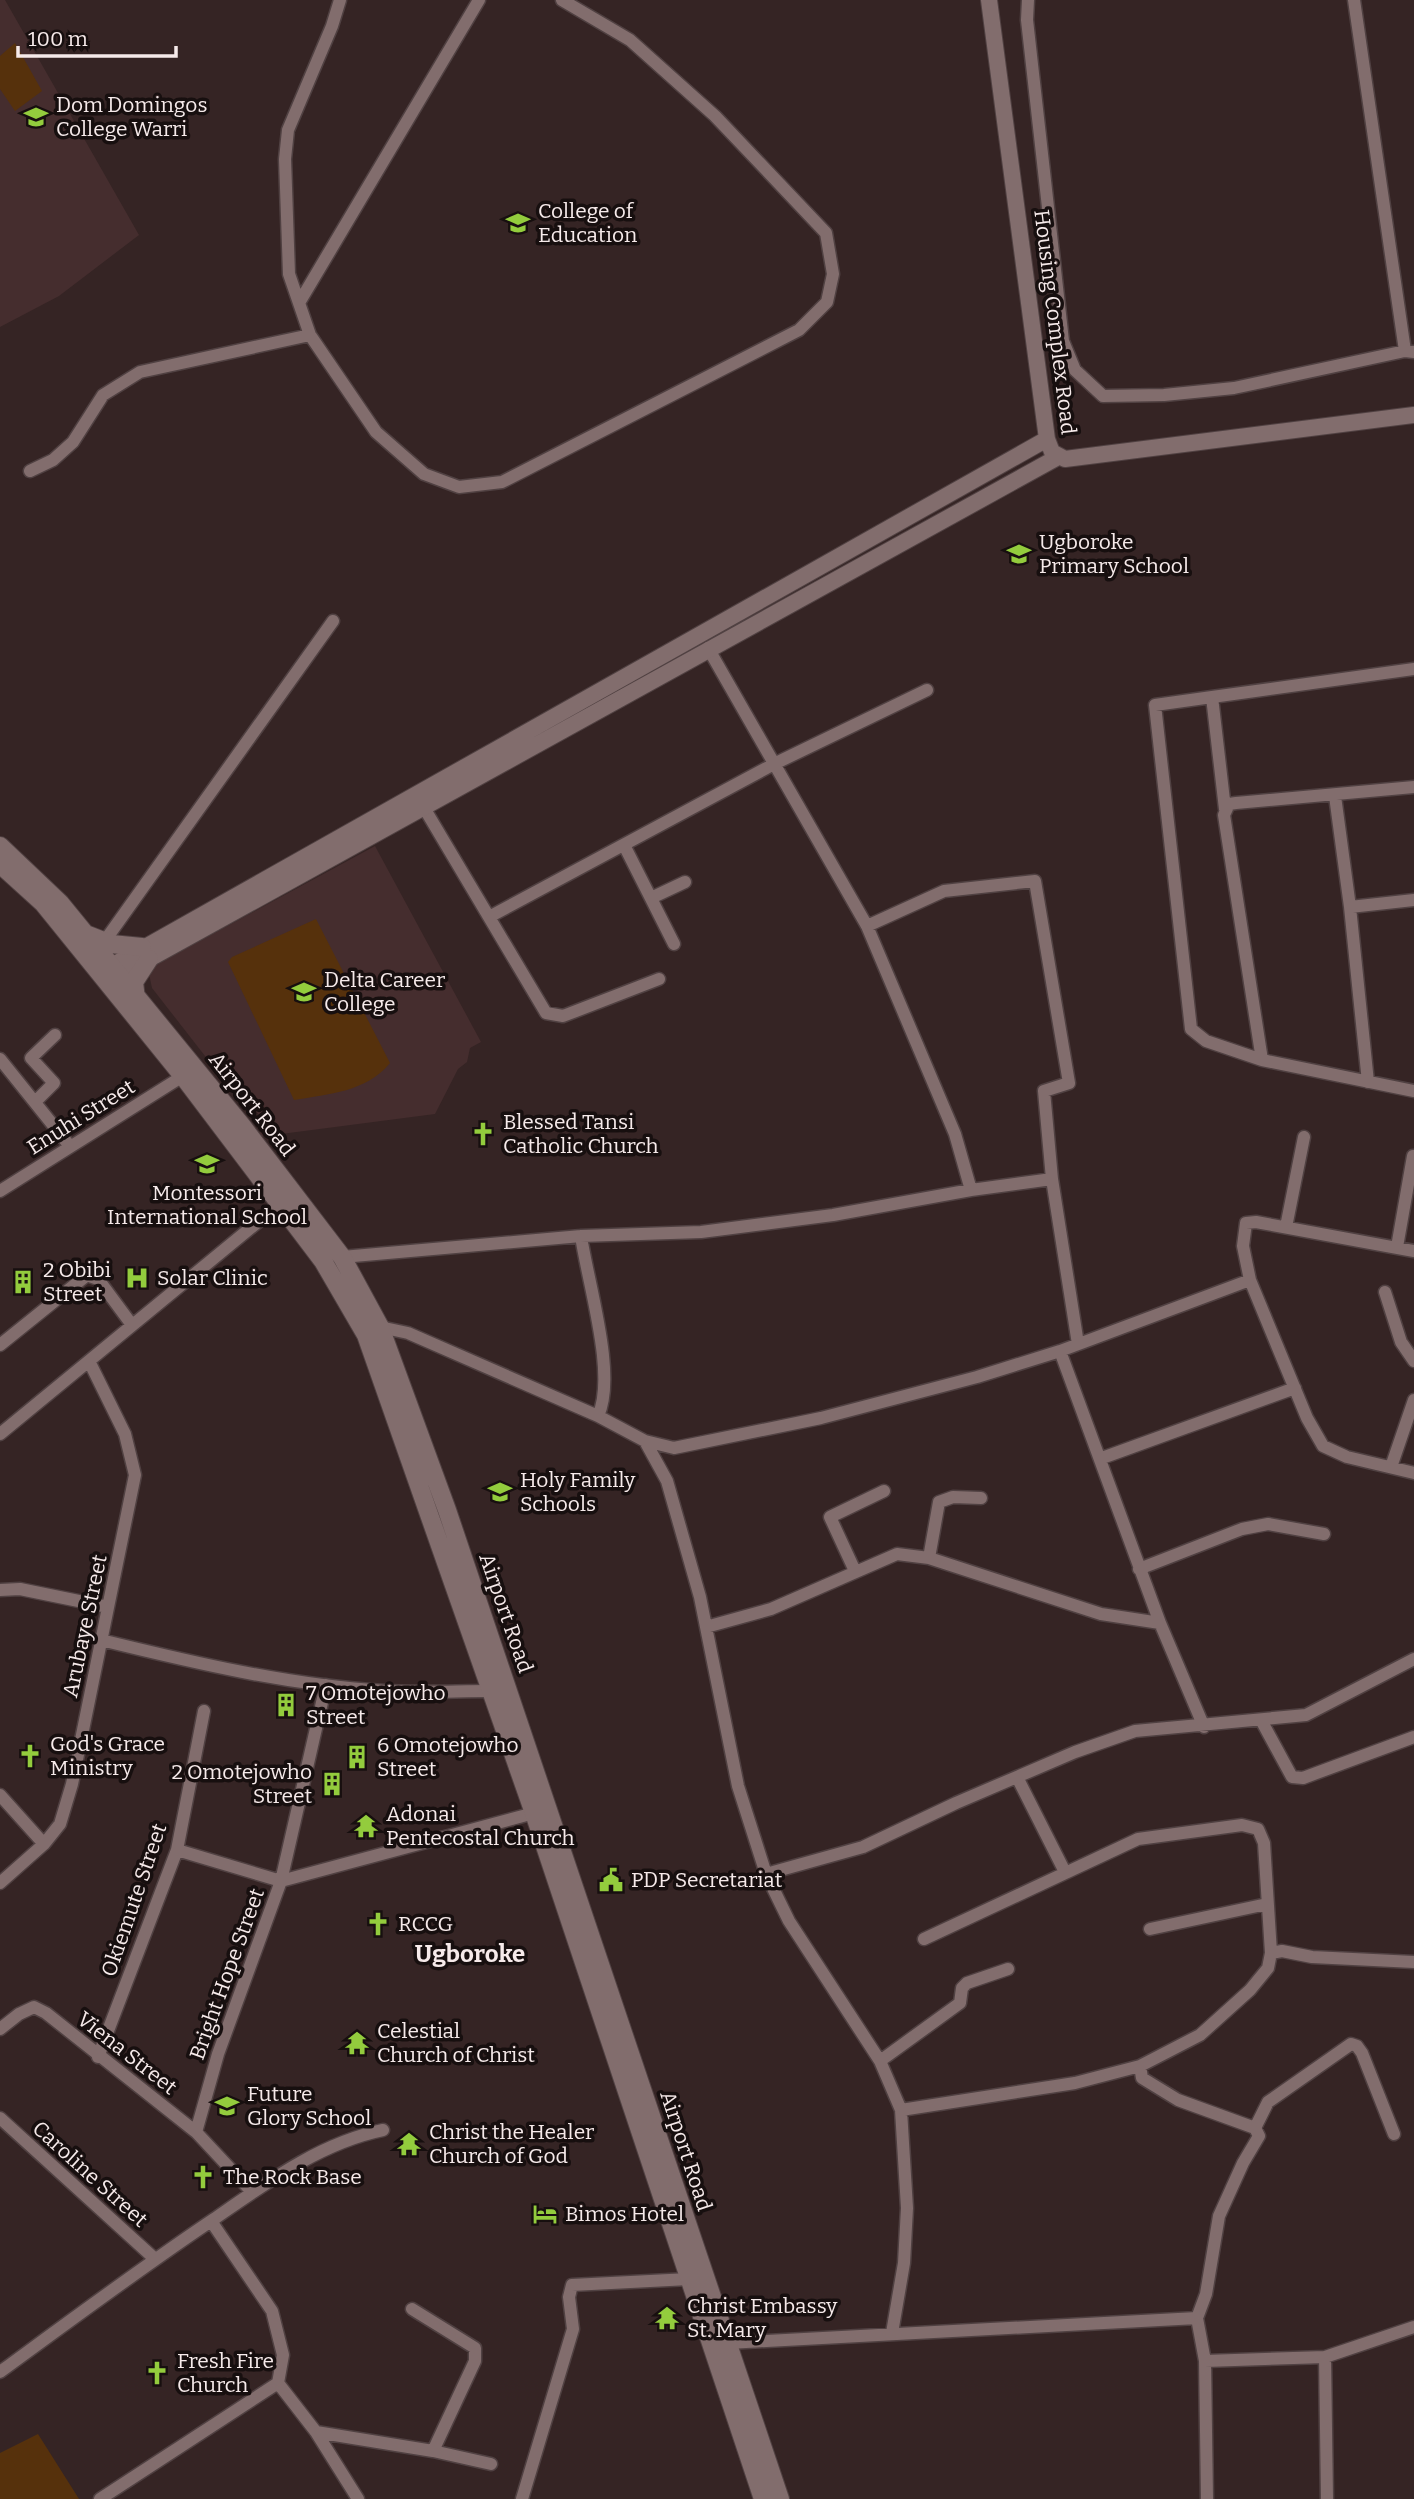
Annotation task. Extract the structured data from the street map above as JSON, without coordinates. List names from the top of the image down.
{
  "streets": {
    "main road": ["Airport Road"],
    "street": [
      "Housing Complex Road",
      "Enuhi Street",
      "Arubaye Street",
      "Okiemute Street",
      "Bright Hope Street",
      "Viena Street",
      "Caroline Street"
    ]
  },
  "crossings": [
    ["Airport Road", "Enuhi Street"],
    ["Airport Road", "Bright Hope Street"],
    ["Okiemute Street", "Viena Street"],
    ["Bright Hope Street", "Viena Street"]
  ],
  "districts": ["Ugboroke"],
  "places": {
    "school or university": [
      "Dom Domingos College Warri",
      "College of Education",
      "Ugboroke Primary School",
      "Delta Career College",
      "Montessori International School",
      "Holy Family Schools",
      "Future Glory School"
    ],
    "church": [
      "Blessed Tansi Catholic Church",
      "God's Grace Ministry",
      "RCCG",
      "The Rock Base",
      "Fresh Fire Church"
    ],
    "hospital": ["Solar Clinic"],
    "building": [
      "2 Obibi Street",
      "7 Omotejowho Street",
      "6 Omotejowho Street",
      "2 Omotejowho Street"
    ],
    "temple": [
      "Adonai Pentecostal Church",
      "Celestial Church of Christ",
      "Christ the Healer Church of God",
      "Christ Embassy St. Mary"
    ],
    "public building": ["PDP Secretariat"],
    "hotel": ["Bimos Hotel"]
  },
  "scale_bar": "100 m"
}
